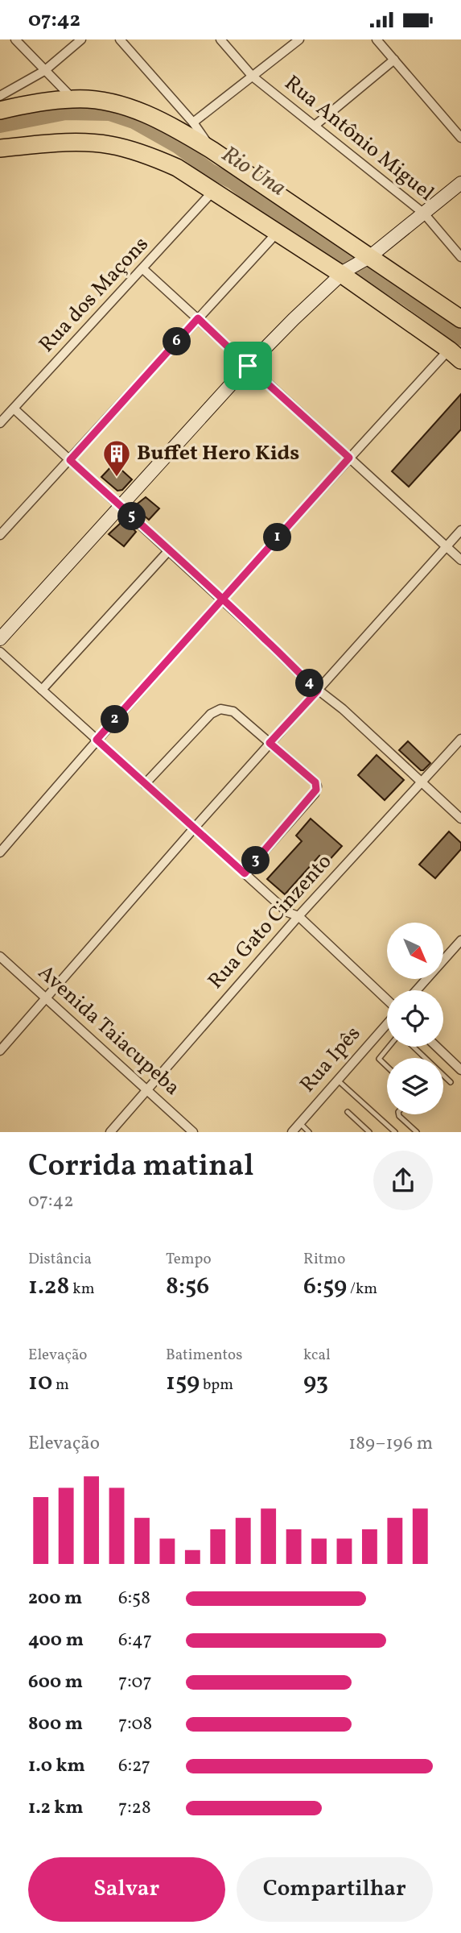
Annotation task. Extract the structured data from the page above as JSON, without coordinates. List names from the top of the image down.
{
  "streets": {
    "street": [
      "Rua Antônio Miguel",
      "Rua dos Maçons",
      "Rua Gato Cinzento",
      "Avenida Taiacupeba",
      "Rua Ipês"
    ]
  },
  "crossings": [
    ["Rua Gato Cinzento", "Avenida Taiacupeba"]
  ],
  "water": ["Rio Una"],
  "places": {
    "building": ["Buffet Hero Kids"]
  },
  "north": "bottom right",
  "page": {
    "status": "07:42",
    "pins": [
      "6",
      "5",
      "1",
      "4",
      "2",
      "3"
    ],
    "heading": ["Corrida matinal", "07:42"],
    "stats": [
      ["Distância", "1.28 km"],
      ["Tempo", "8:56"],
      ["Ritmo", "6:59 /km"],
      ["Elevação", "10 m"],
      ["Batimentos", "159 bpm"],
      ["kcal", "93"]
    ],
    "chart": ["Elevação", "189–196 m"],
    "list": [
      {
        "name": "200 m",
        "note": "6:58"
      },
      {
        "name": "400 m",
        "note": "6:47"
      },
      {
        "name": "600 m",
        "note": "7:07"
      },
      {
        "name": "800 m",
        "note": "7:08"
      },
      {
        "name": "1.0 km",
        "note": "6:27"
      },
      {
        "name": "1.2 km",
        "note": "7:28"
      }
    ],
    "buttons": ["Salvar", "Compartilhar"]
  }
}
